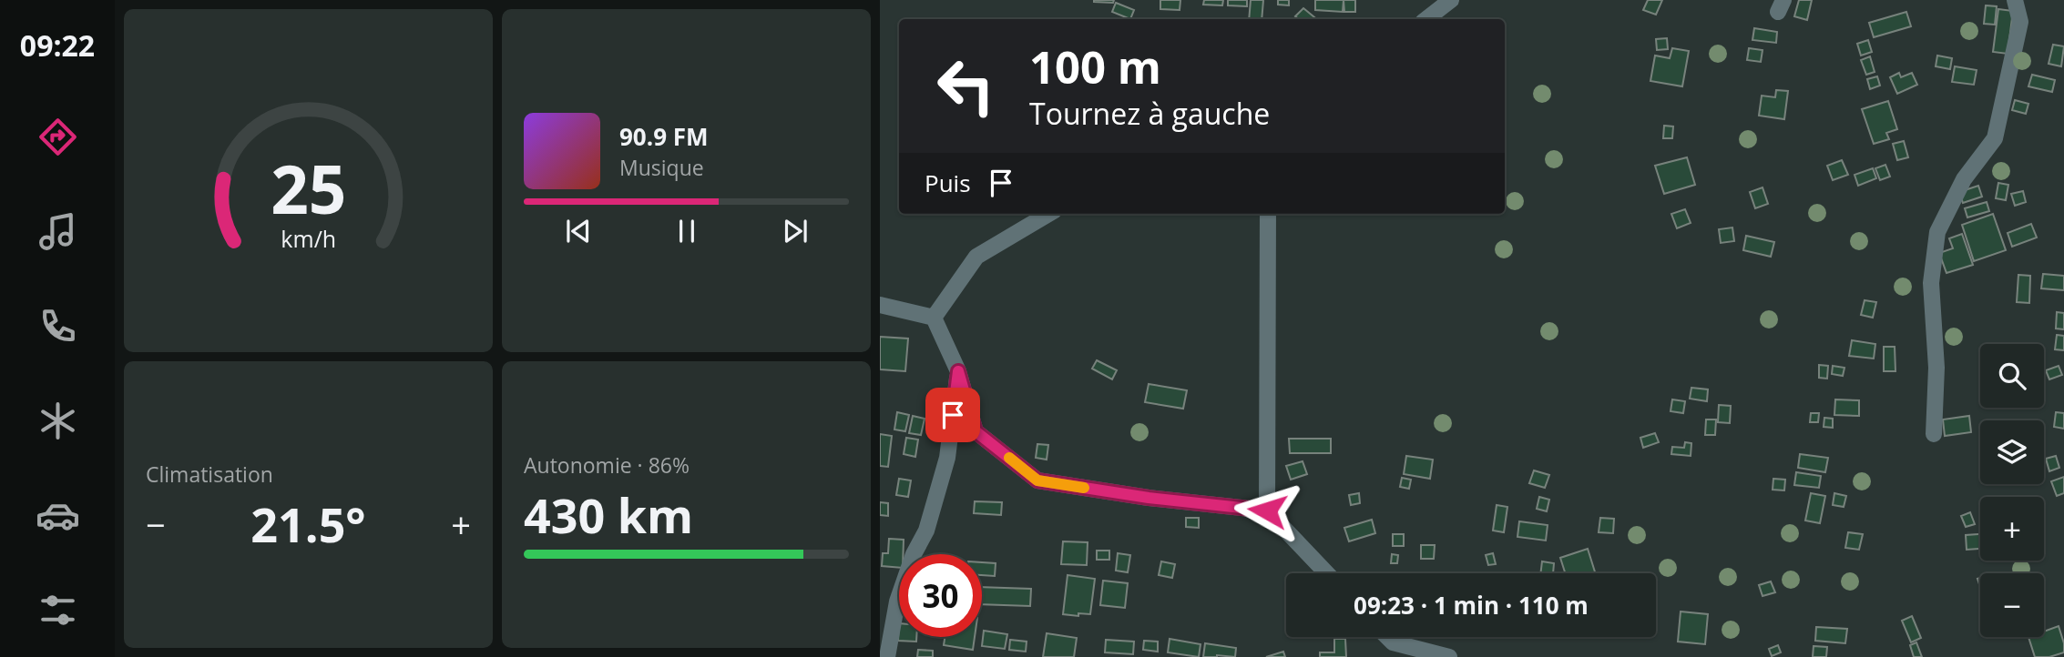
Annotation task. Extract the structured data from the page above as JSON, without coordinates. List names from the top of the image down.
{
  "page": {
    "tabs": "09:22",
    "turn": ["100 m", "Tournez à gauche"],
    "song": ["90.9 FM", "Musique"],
    "then": "Puis",
    "map_buttons": ["+", "−"],
    "tile": [
      "Climatisation",
      ["Autonomie · 86%", "430 km"]
    ],
    "heat": ["−", "21.5°", "+"],
    "limit": "30",
    "trip": "09:23 · 1 min · 110 m",
    "gauge": ["25", "km/h"]
  }
}
